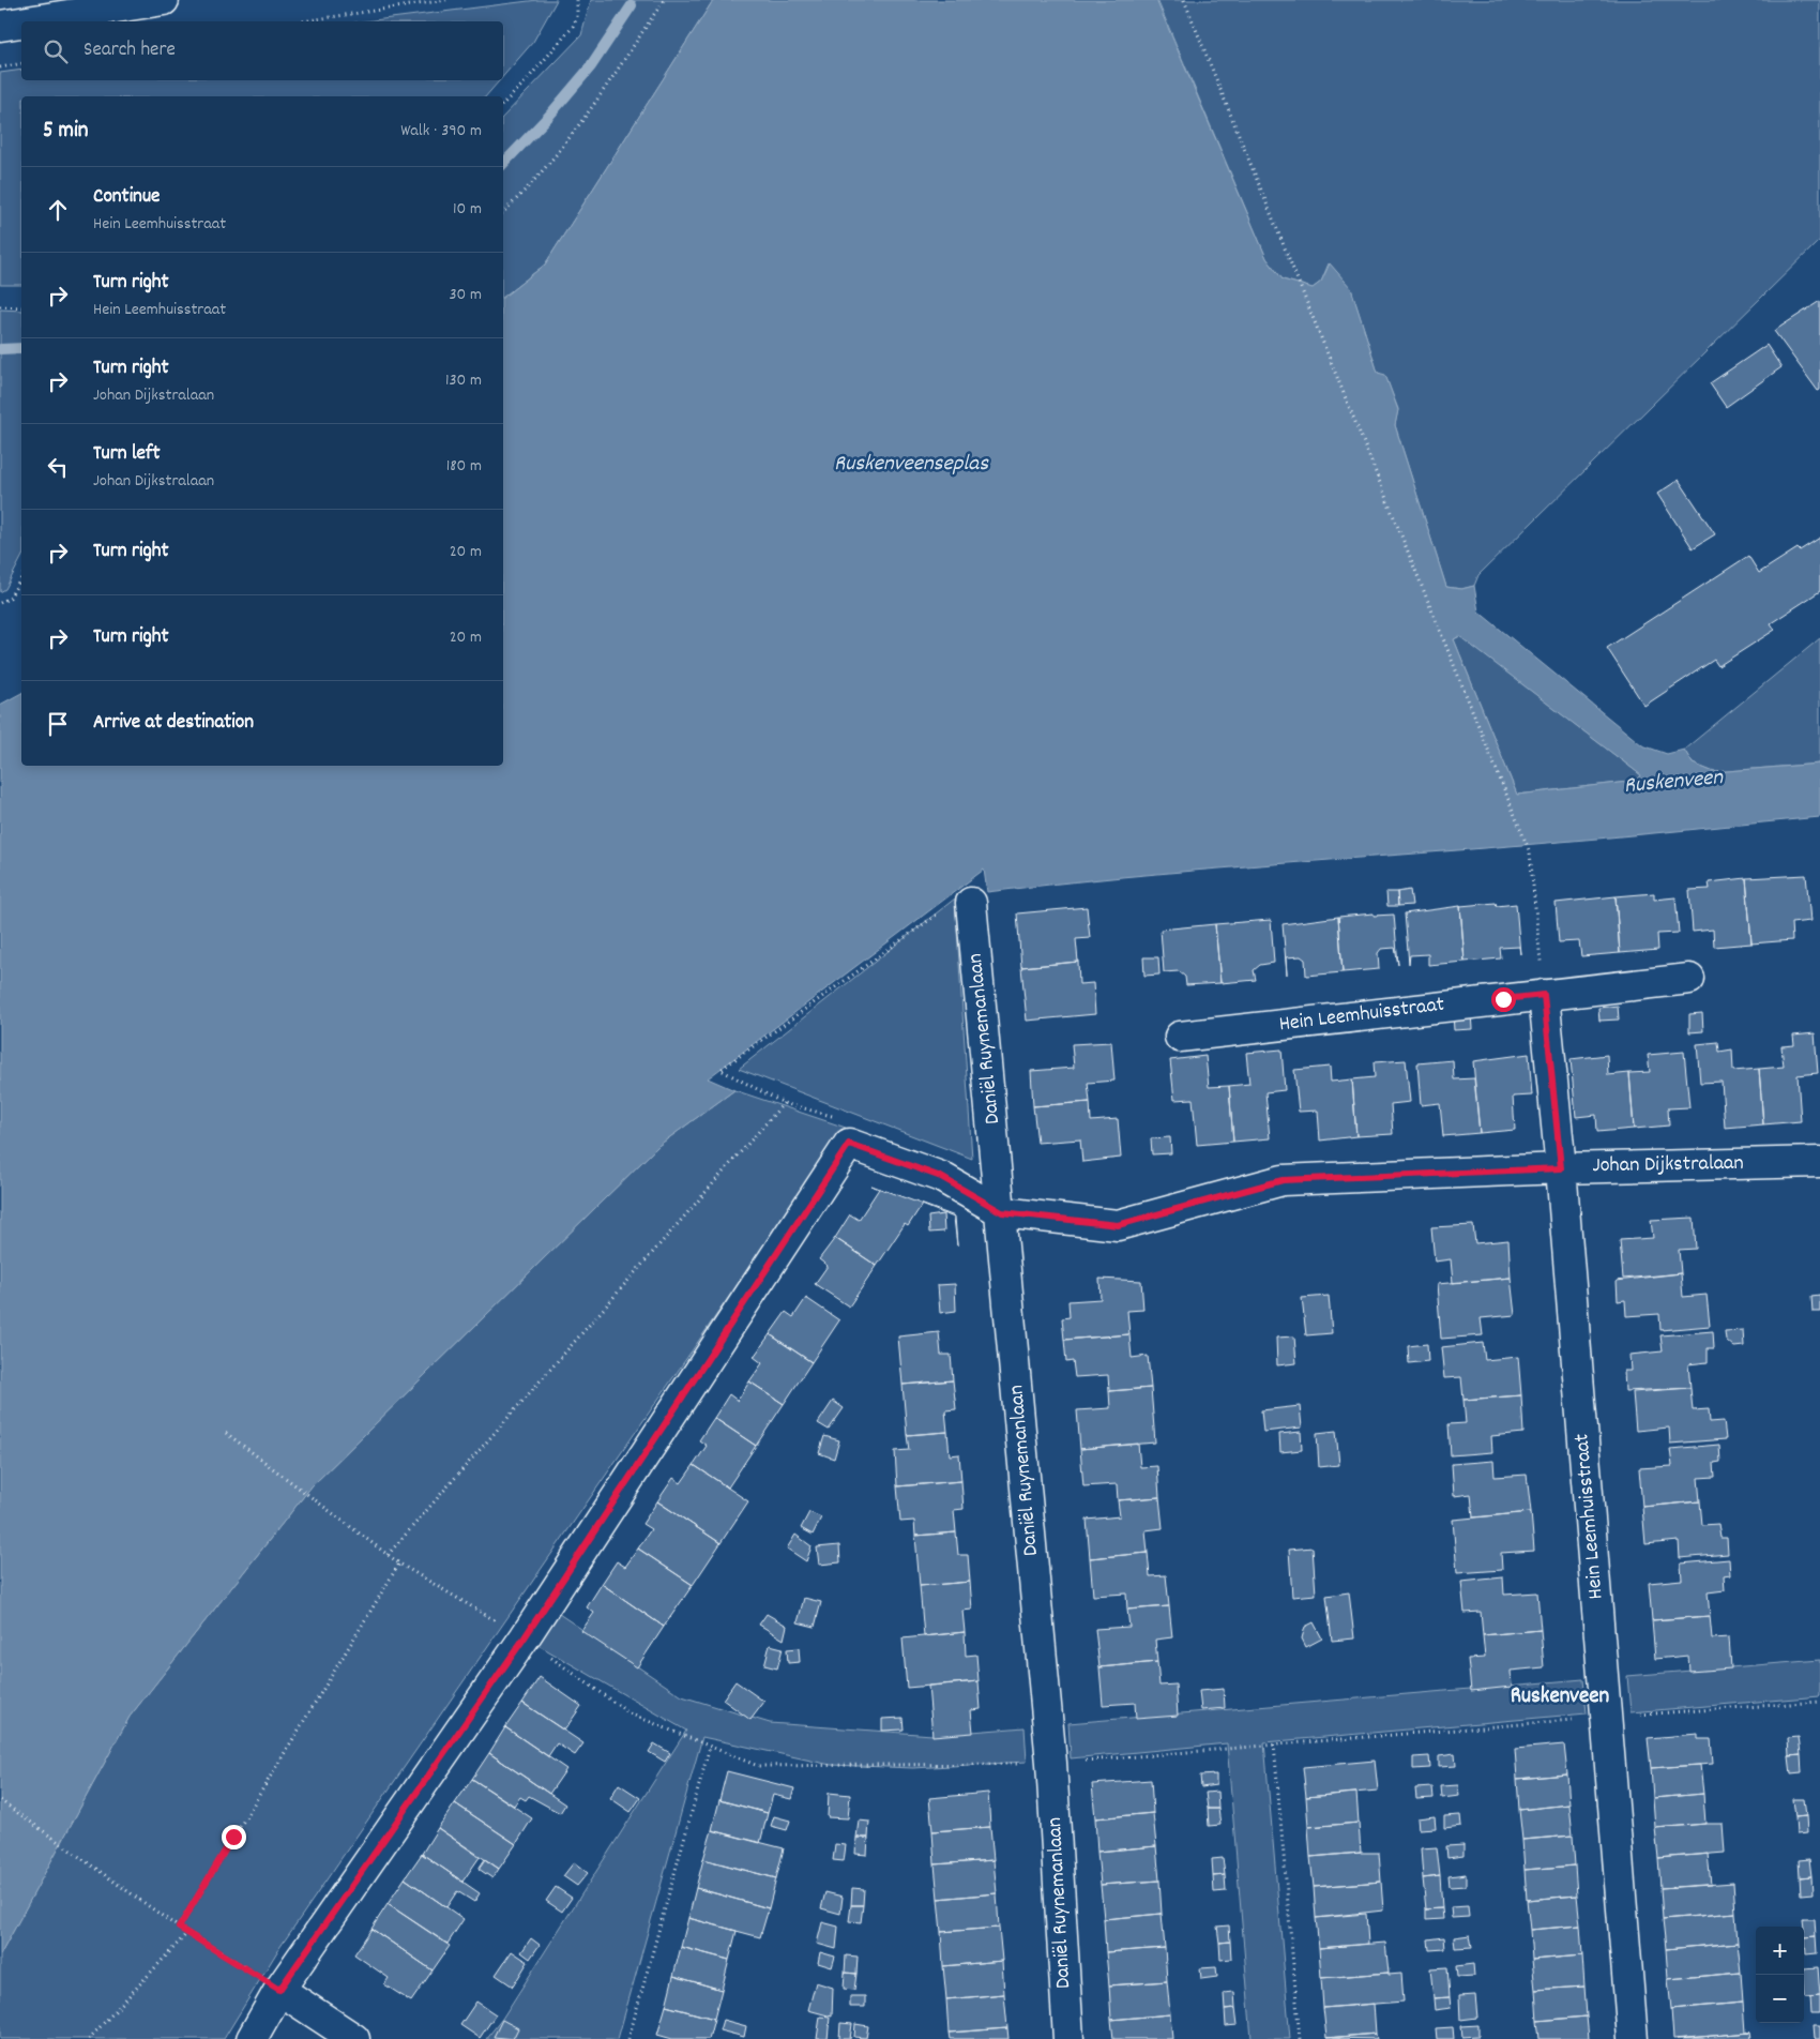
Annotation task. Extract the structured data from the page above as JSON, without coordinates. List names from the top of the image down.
{
  "streets": {
    "street": ["Hein Leemhuisstraat", "Daniël Ruynemanlaan", "Johan Dijkstralaan"]
  },
  "crossings": [
    ["Hein Leemhuisstraat", "Johan Dijkstralaan"],
    ["Daniël Ruynemanlaan", "Johan Dijkstralaan"]
  ],
  "districts": ["Ruskenveen"],
  "water": ["Ruskenveenseplas", "Ruskenveen"],
  "page": {
    "search": "Search here",
    "heading": ["5 min", "Walk · 390 m"],
    "list": [
      ["Continue", "Hein Leemhuisstraat", "10 m"],
      ["Turn right", "Hein Leemhuisstraat", "30 m"],
      ["Turn right", "Johan Dijkstralaan", "130 m"],
      ["Turn left", "Johan Dijkstralaan", "180 m"],
      ["Turn right", "20 m"],
      ["Turn right", "20 m"],
      "Arrive at destination"
    ],
    "map_buttons": ["+", "−"]
  }
}
